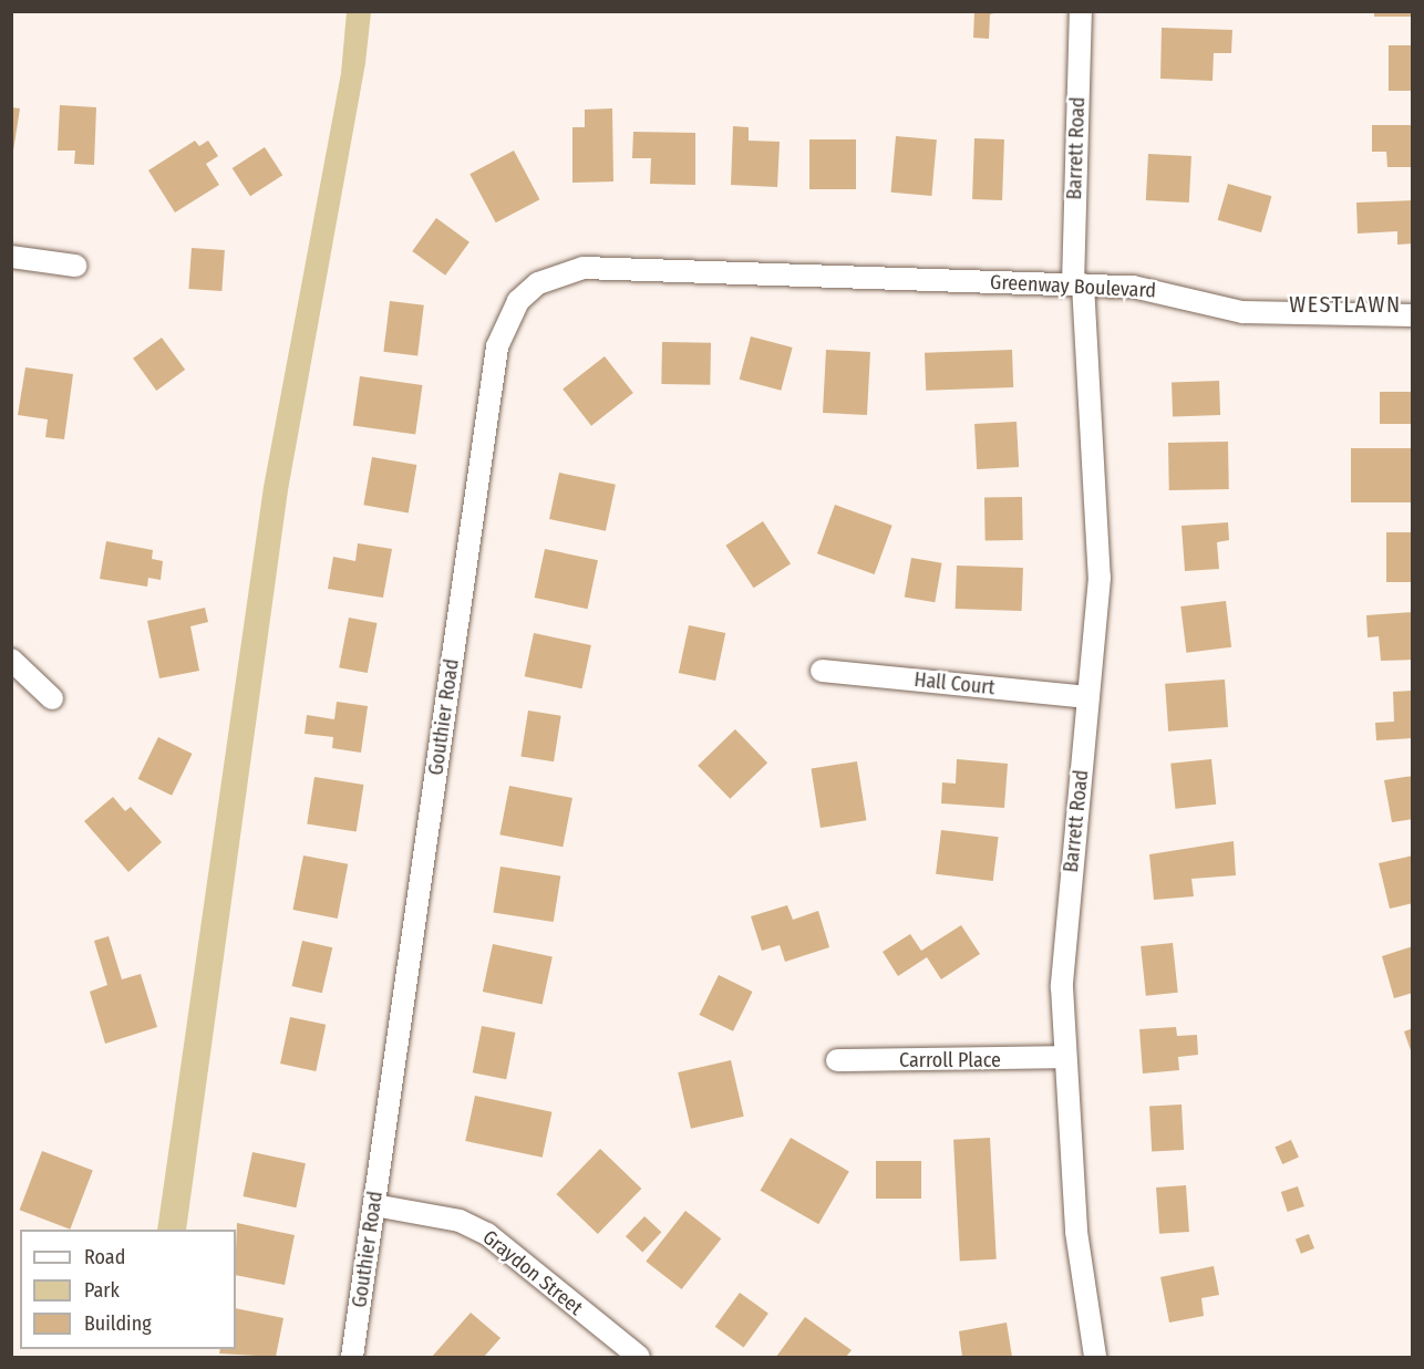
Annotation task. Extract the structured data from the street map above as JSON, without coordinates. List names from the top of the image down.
{
  "streets": {
    "street": [
      "Barrett Road",
      "Greenway Boulevard",
      "Hall Court",
      "Gouthier Road",
      "Carroll Place",
      "Graydon Street"
    ]
  },
  "crossings": [
    ["Barrett Road", "Greenway Boulevard"],
    ["Barrett Road", "Hall Court"],
    ["Barrett Road", "Carroll Place"],
    ["Greenway Boulevard", "Gouthier Road"],
    ["Gouthier Road", "Graydon Street"]
  ],
  "districts": ["WESTLAWN"],
  "legend": ["Road", "Park", "Building"]
}
